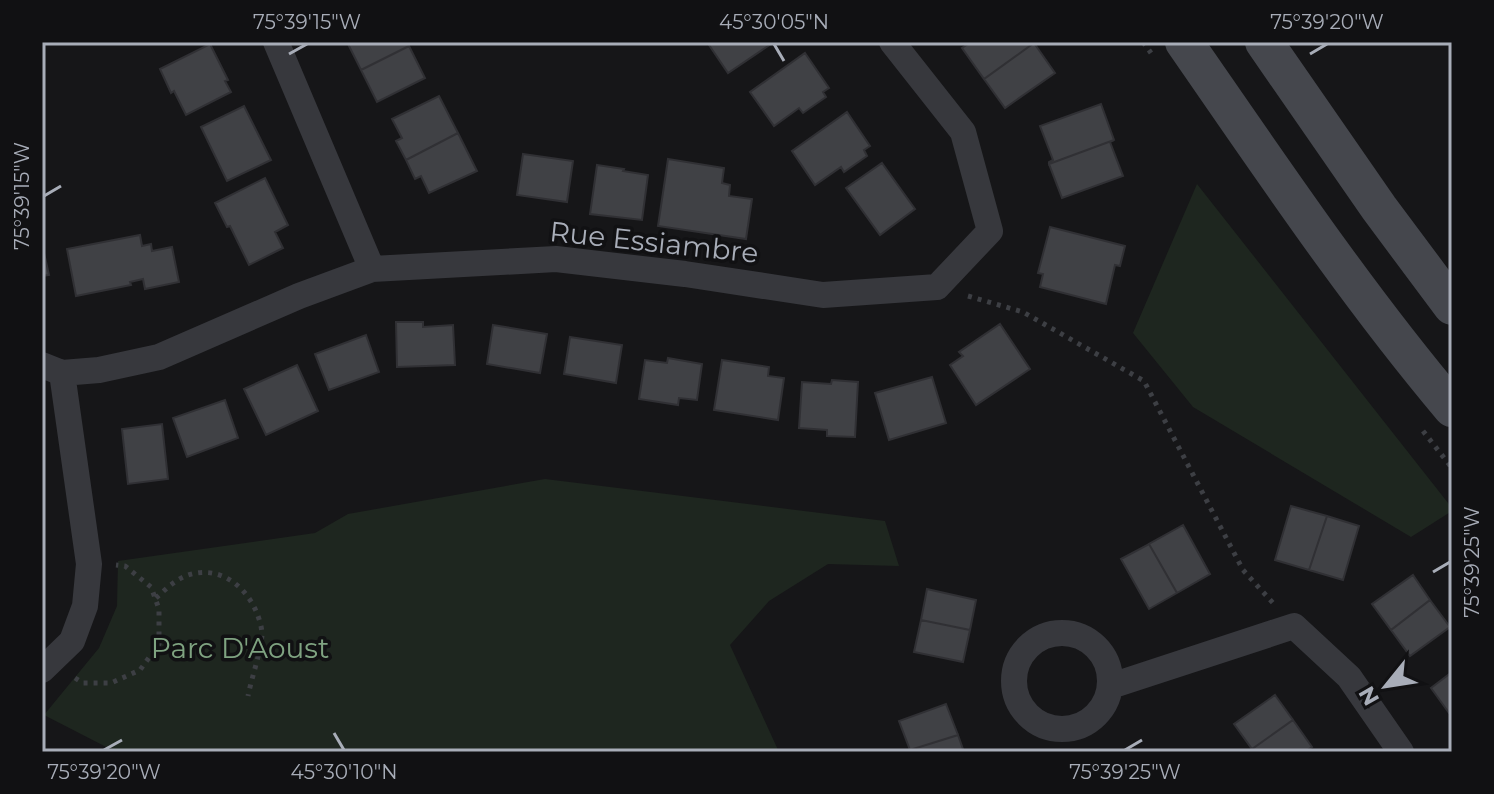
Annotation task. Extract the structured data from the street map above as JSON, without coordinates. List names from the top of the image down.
{
  "streets": {
    "street": ["Rue Essiambre"]
  },
  "parks": ["Parc D'Aoust"],
  "north": "bottom left",
  "coordinates": [
    "75°39'15\"W",
    "45°30'05\"N",
    "75°39'20\"W",
    "75°39'25\"W",
    "45°30'10\"N"
  ]
}
